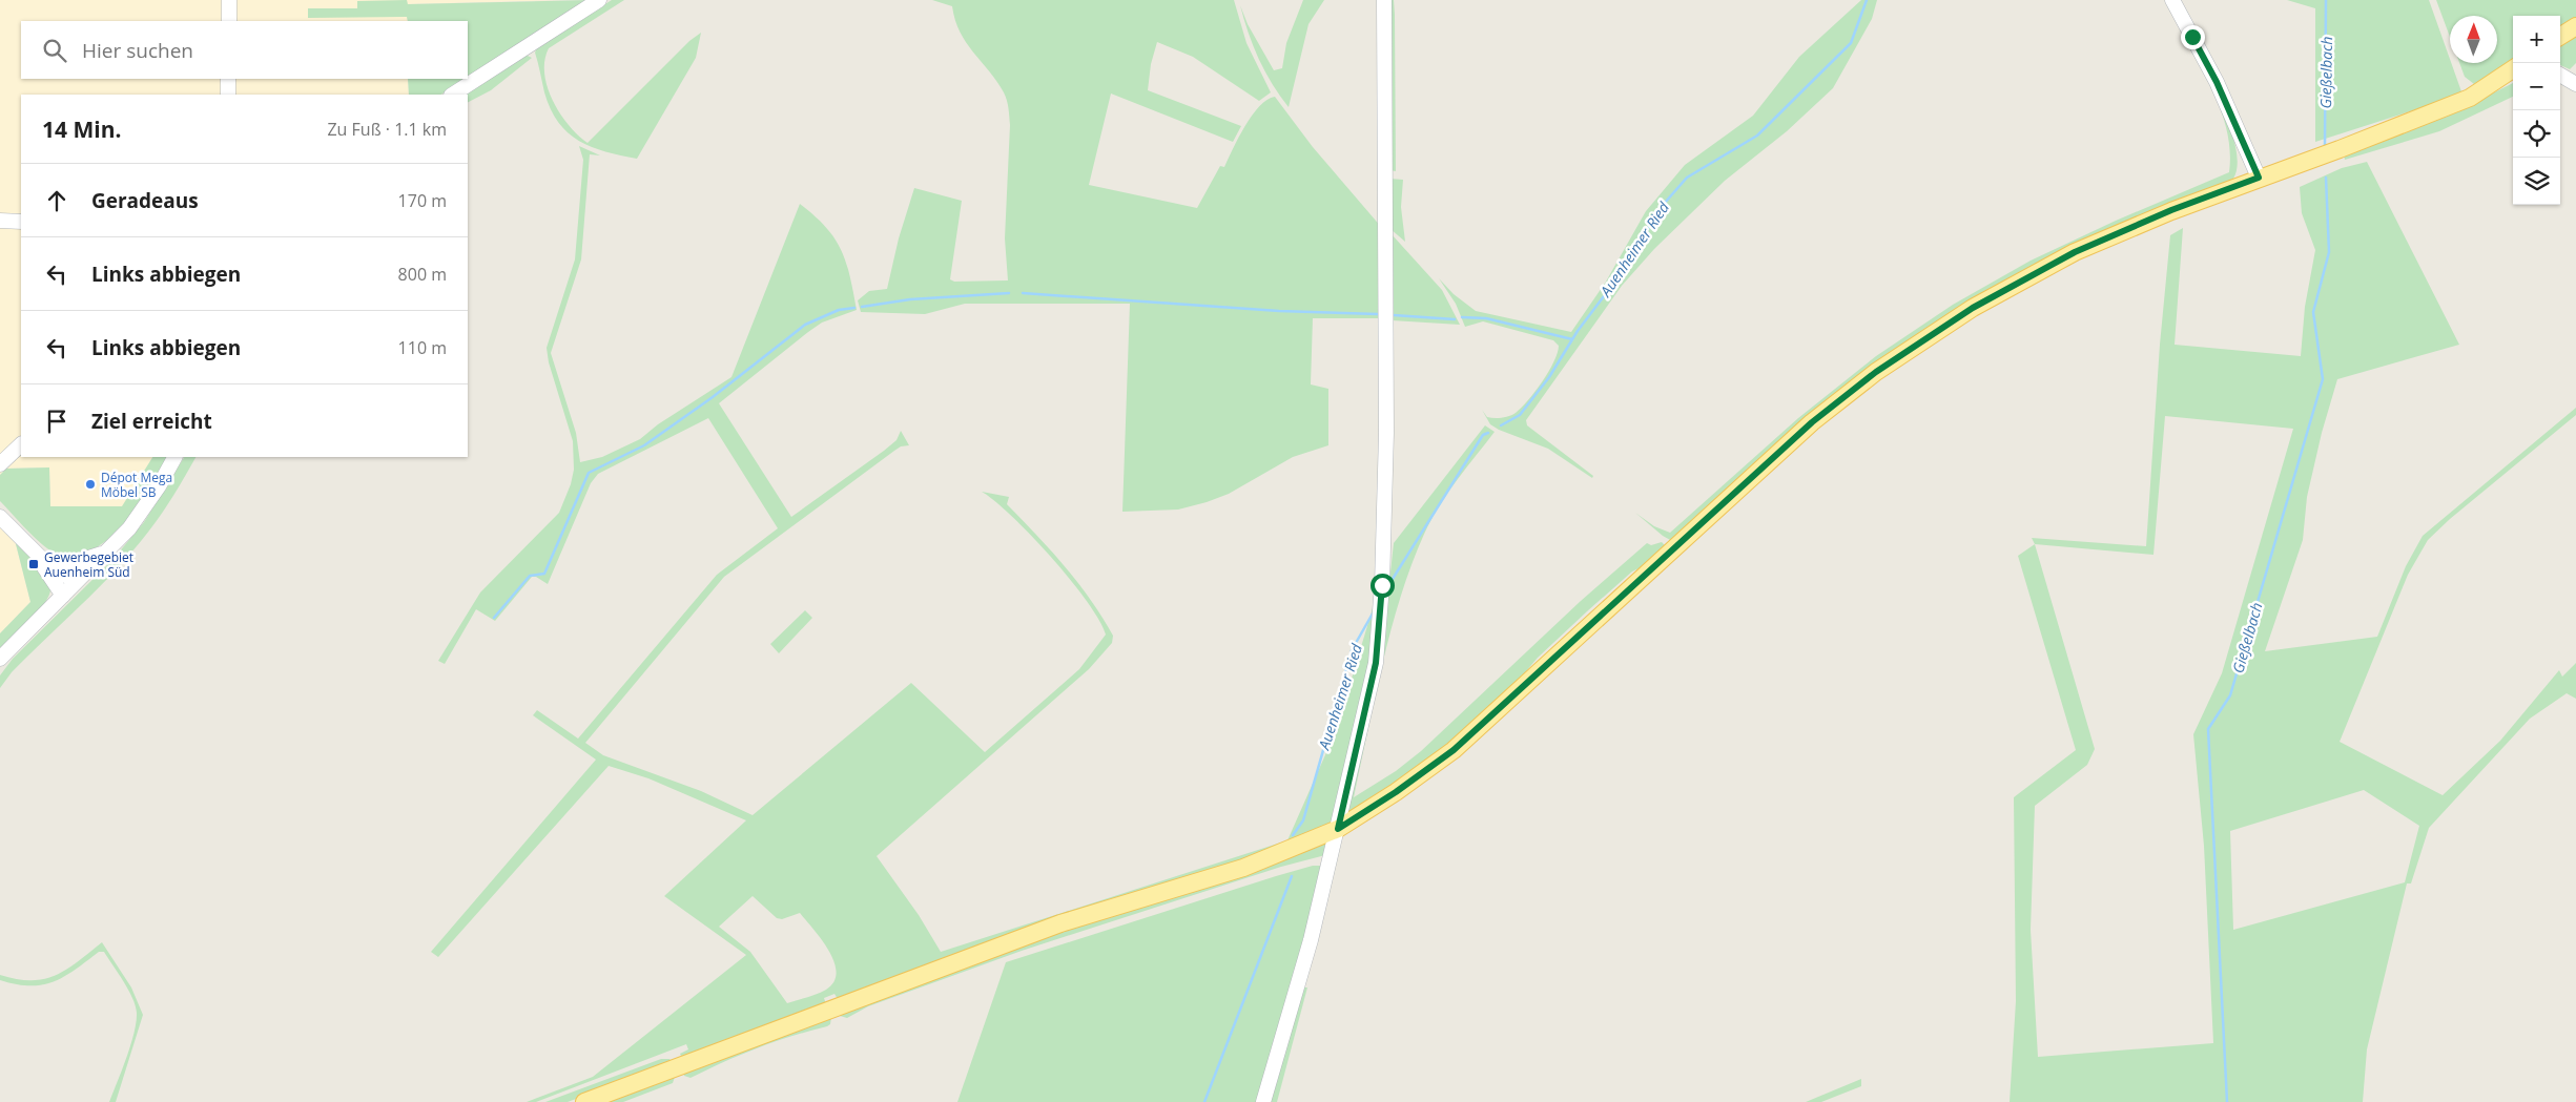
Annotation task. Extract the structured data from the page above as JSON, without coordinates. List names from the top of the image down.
{
  "water": ["Gießelbach", "Auenheimer Ried"],
  "places": {
    "other": ["Dépot Mega Möbel SB"],
    "transit": ["Gewerbegebiet Auenheim Süd"]
  },
  "north": "top",
  "page": {
    "map_buttons": ["+", "−"],
    "search": "Hier suchen",
    "heading": ["14 Min.", "Zu Fuß · 1.1 km"],
    "list": [
      ["Geradeaus", "170 m"],
      ["Links abbiegen", "800 m"],
      ["Links abbiegen", "110 m"],
      "Ziel erreicht"
    ]
  }
}
